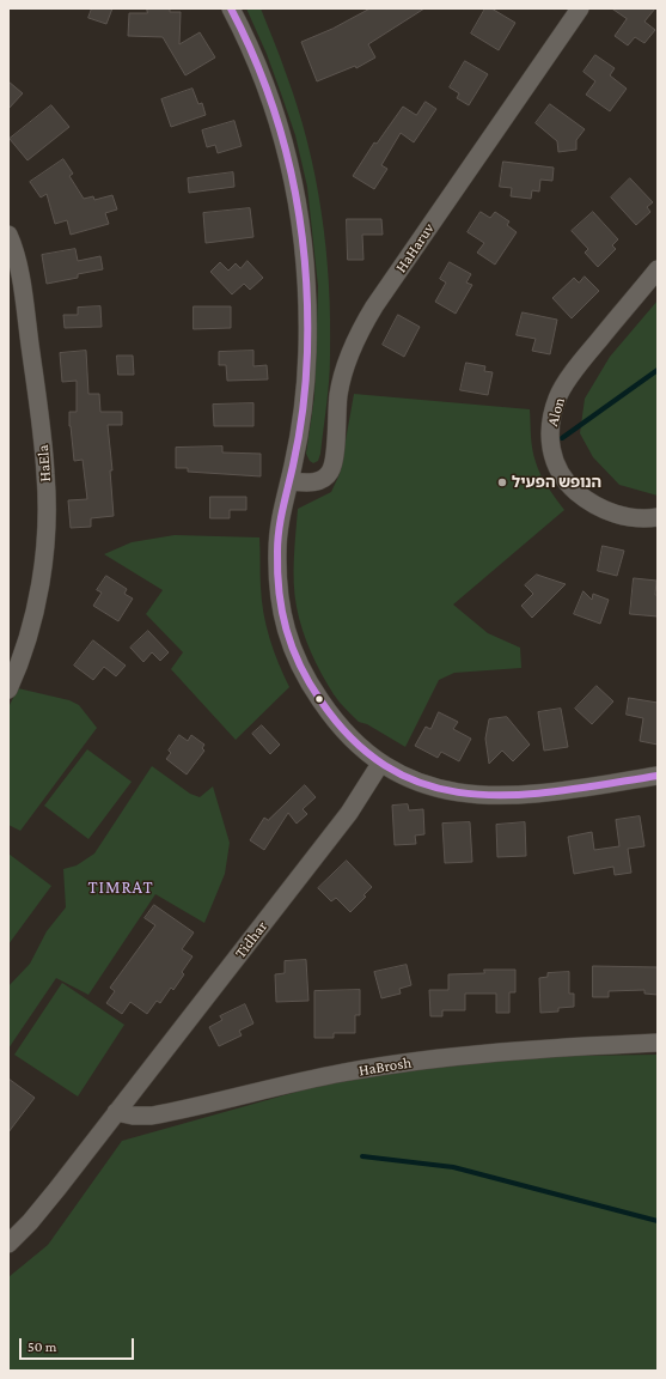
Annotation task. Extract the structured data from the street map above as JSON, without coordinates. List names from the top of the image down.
{
  "streets": {
    "street": [
      "HaHaruv",
      "Alon",
      "HaEla",
      "Tidhar",
      "HaBrosh"
    ]
  },
  "crossings": [
    ["Tidhar", "HaBrosh"]
  ],
  "districts": ["TIMRAT"],
  "places": ["הנופש הפעיל"],
  "scale_bar": "50 m"
}
